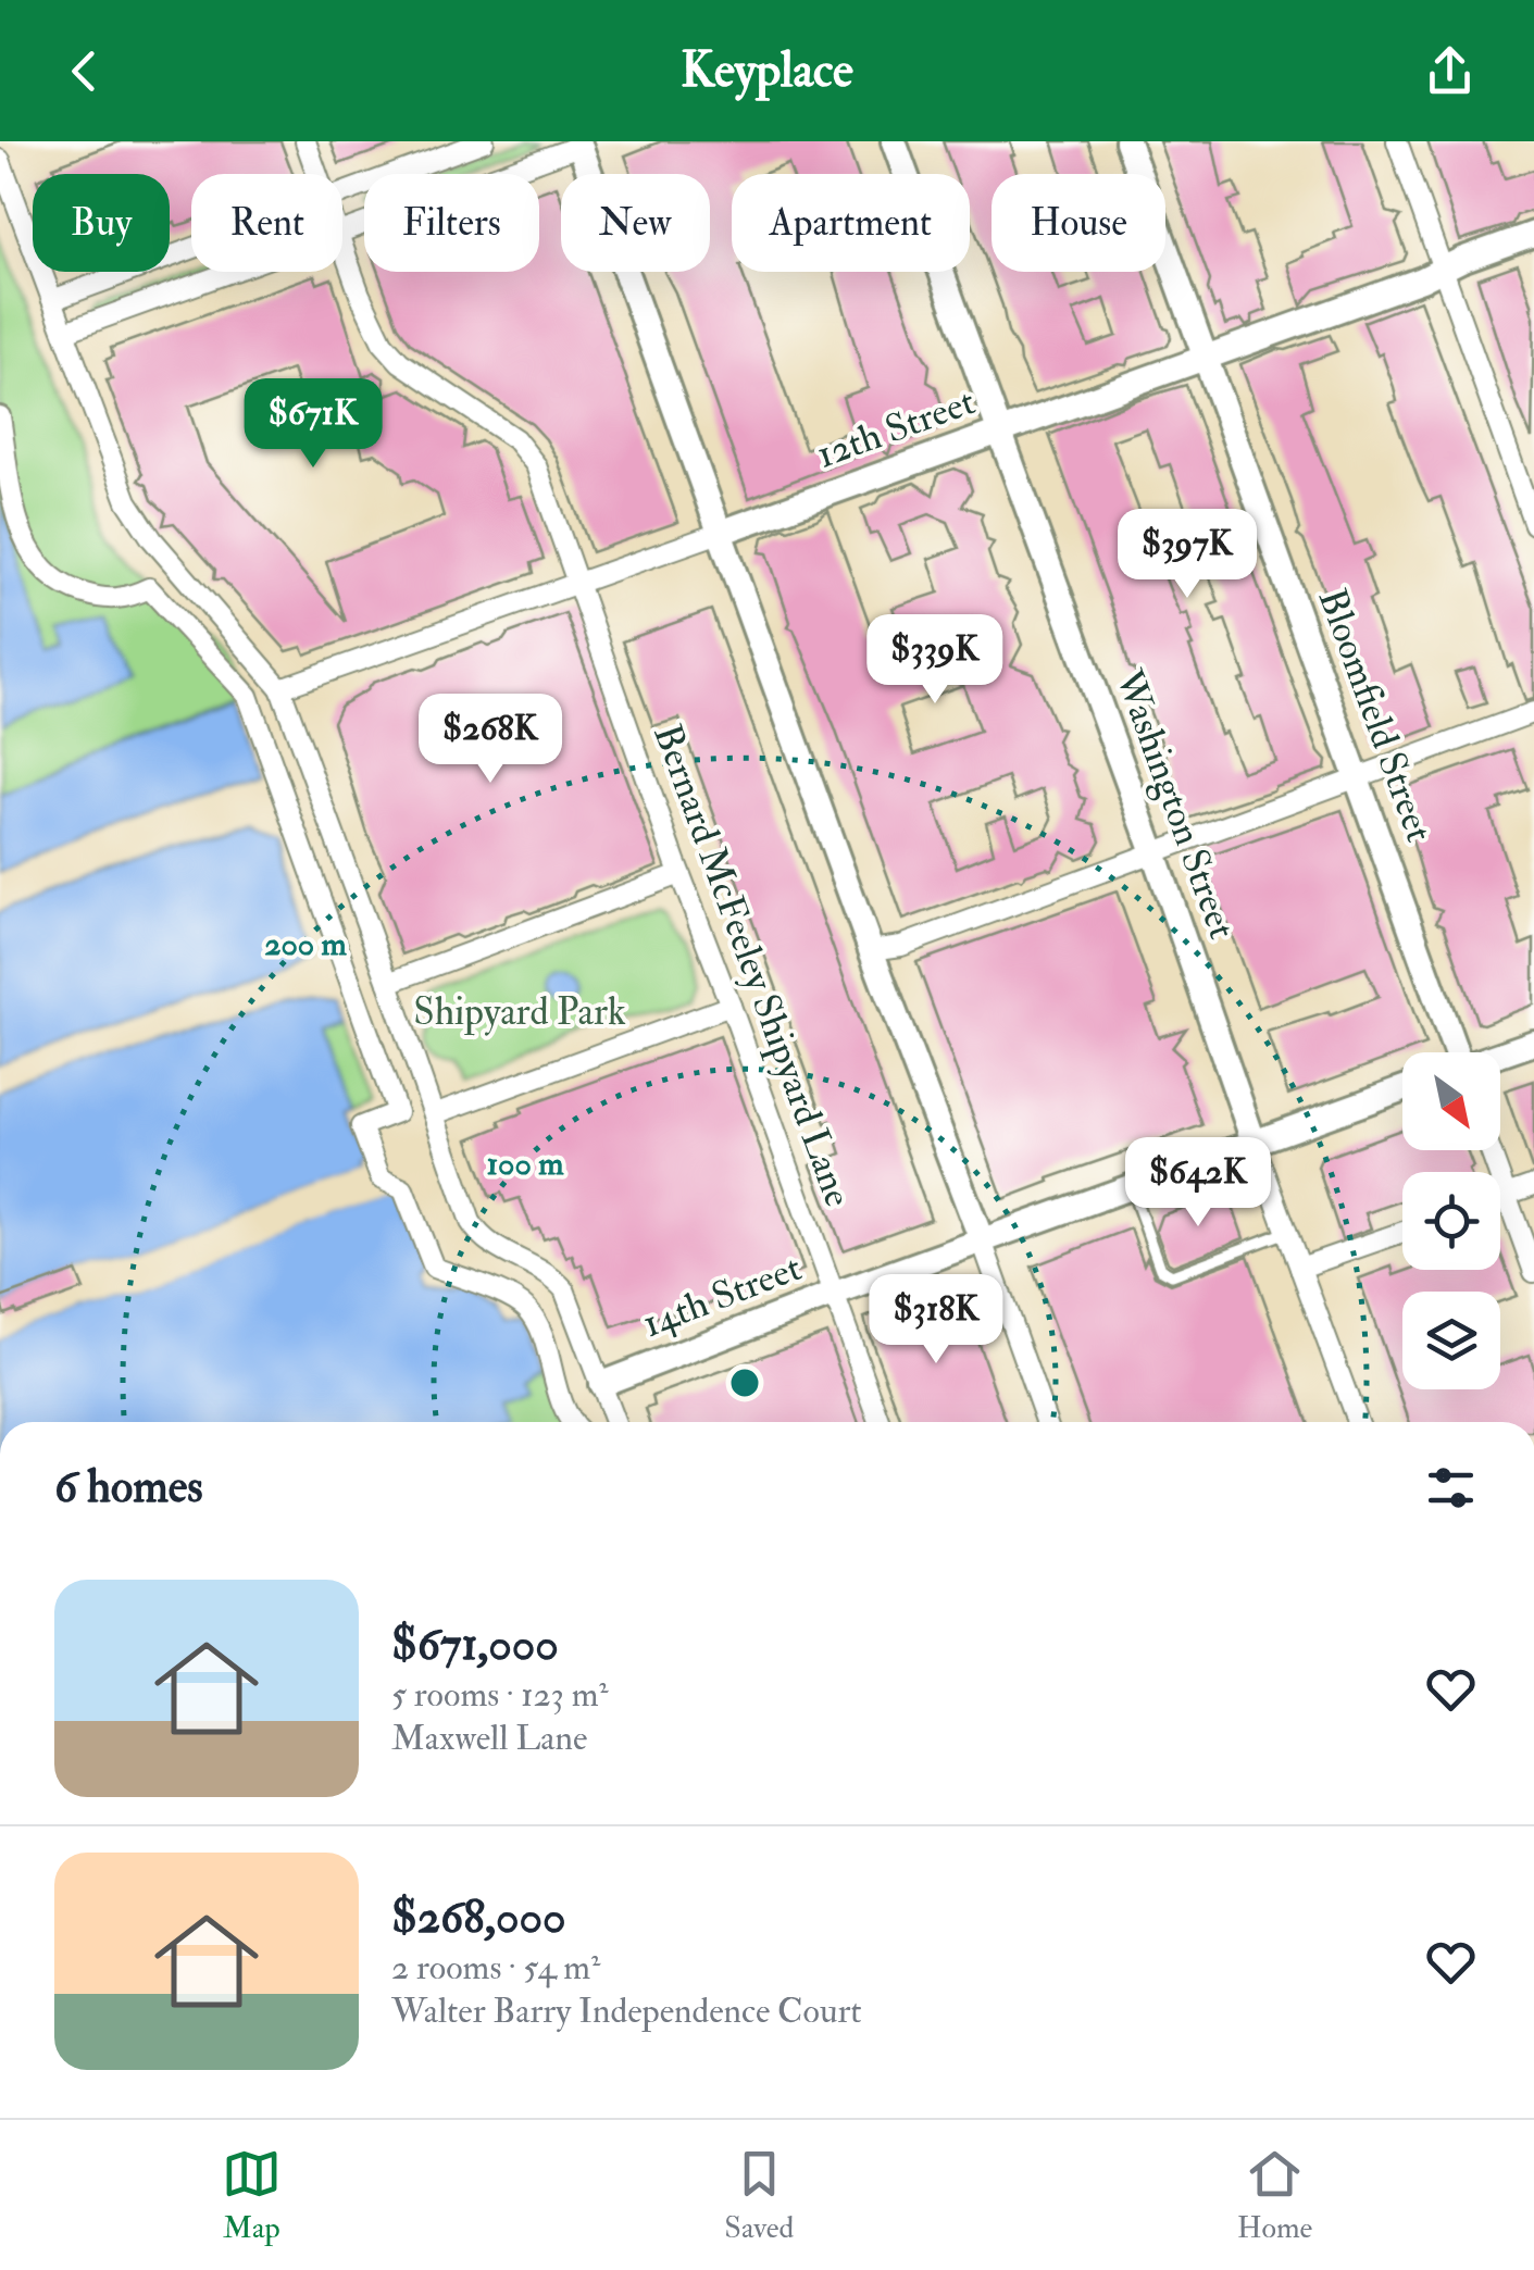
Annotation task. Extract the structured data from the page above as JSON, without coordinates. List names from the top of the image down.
{
  "streets": {
    "street": [
      "12th Street",
      "Bloomfield Street",
      "Washington Street",
      "Bernard McFeeley Shipyard Lane",
      "14th Street"
    ]
  },
  "crossings": [
    ["12th Street", "Bloomfield Street"],
    ["12th Street", "Washington Street"],
    ["12th Street", "Bernard McFeeley Shipyard Lane"],
    ["Washington Street", "14th Street"],
    ["Bernard McFeeley Shipyard Lane", "14th Street"]
  ],
  "parks": ["Shipyard Park"],
  "north": "bottom right",
  "page": {
    "header": "Keyplace",
    "chip": [
      "Buy",
      "Rent",
      "Filters",
      "New",
      "Apartment",
      "House"
    ],
    "price": [
      "$671K",
      "$397K",
      "$339K",
      "$268K",
      "$642K",
      "$318K"
    ],
    "heading": "6 homes",
    "list": [
      {
        "name": "$671,000",
        "note": "5 rooms · 123 m² · Maxwell Lane"
      },
      {
        "name": "$268,000",
        "note": "2 rooms · 54 m² · Walter Barry Independence Court"
      }
    ],
    "tabs": ["Map", "Saved", "Home"]
  },
  "rings": ["200 m", "100 m"]
}
